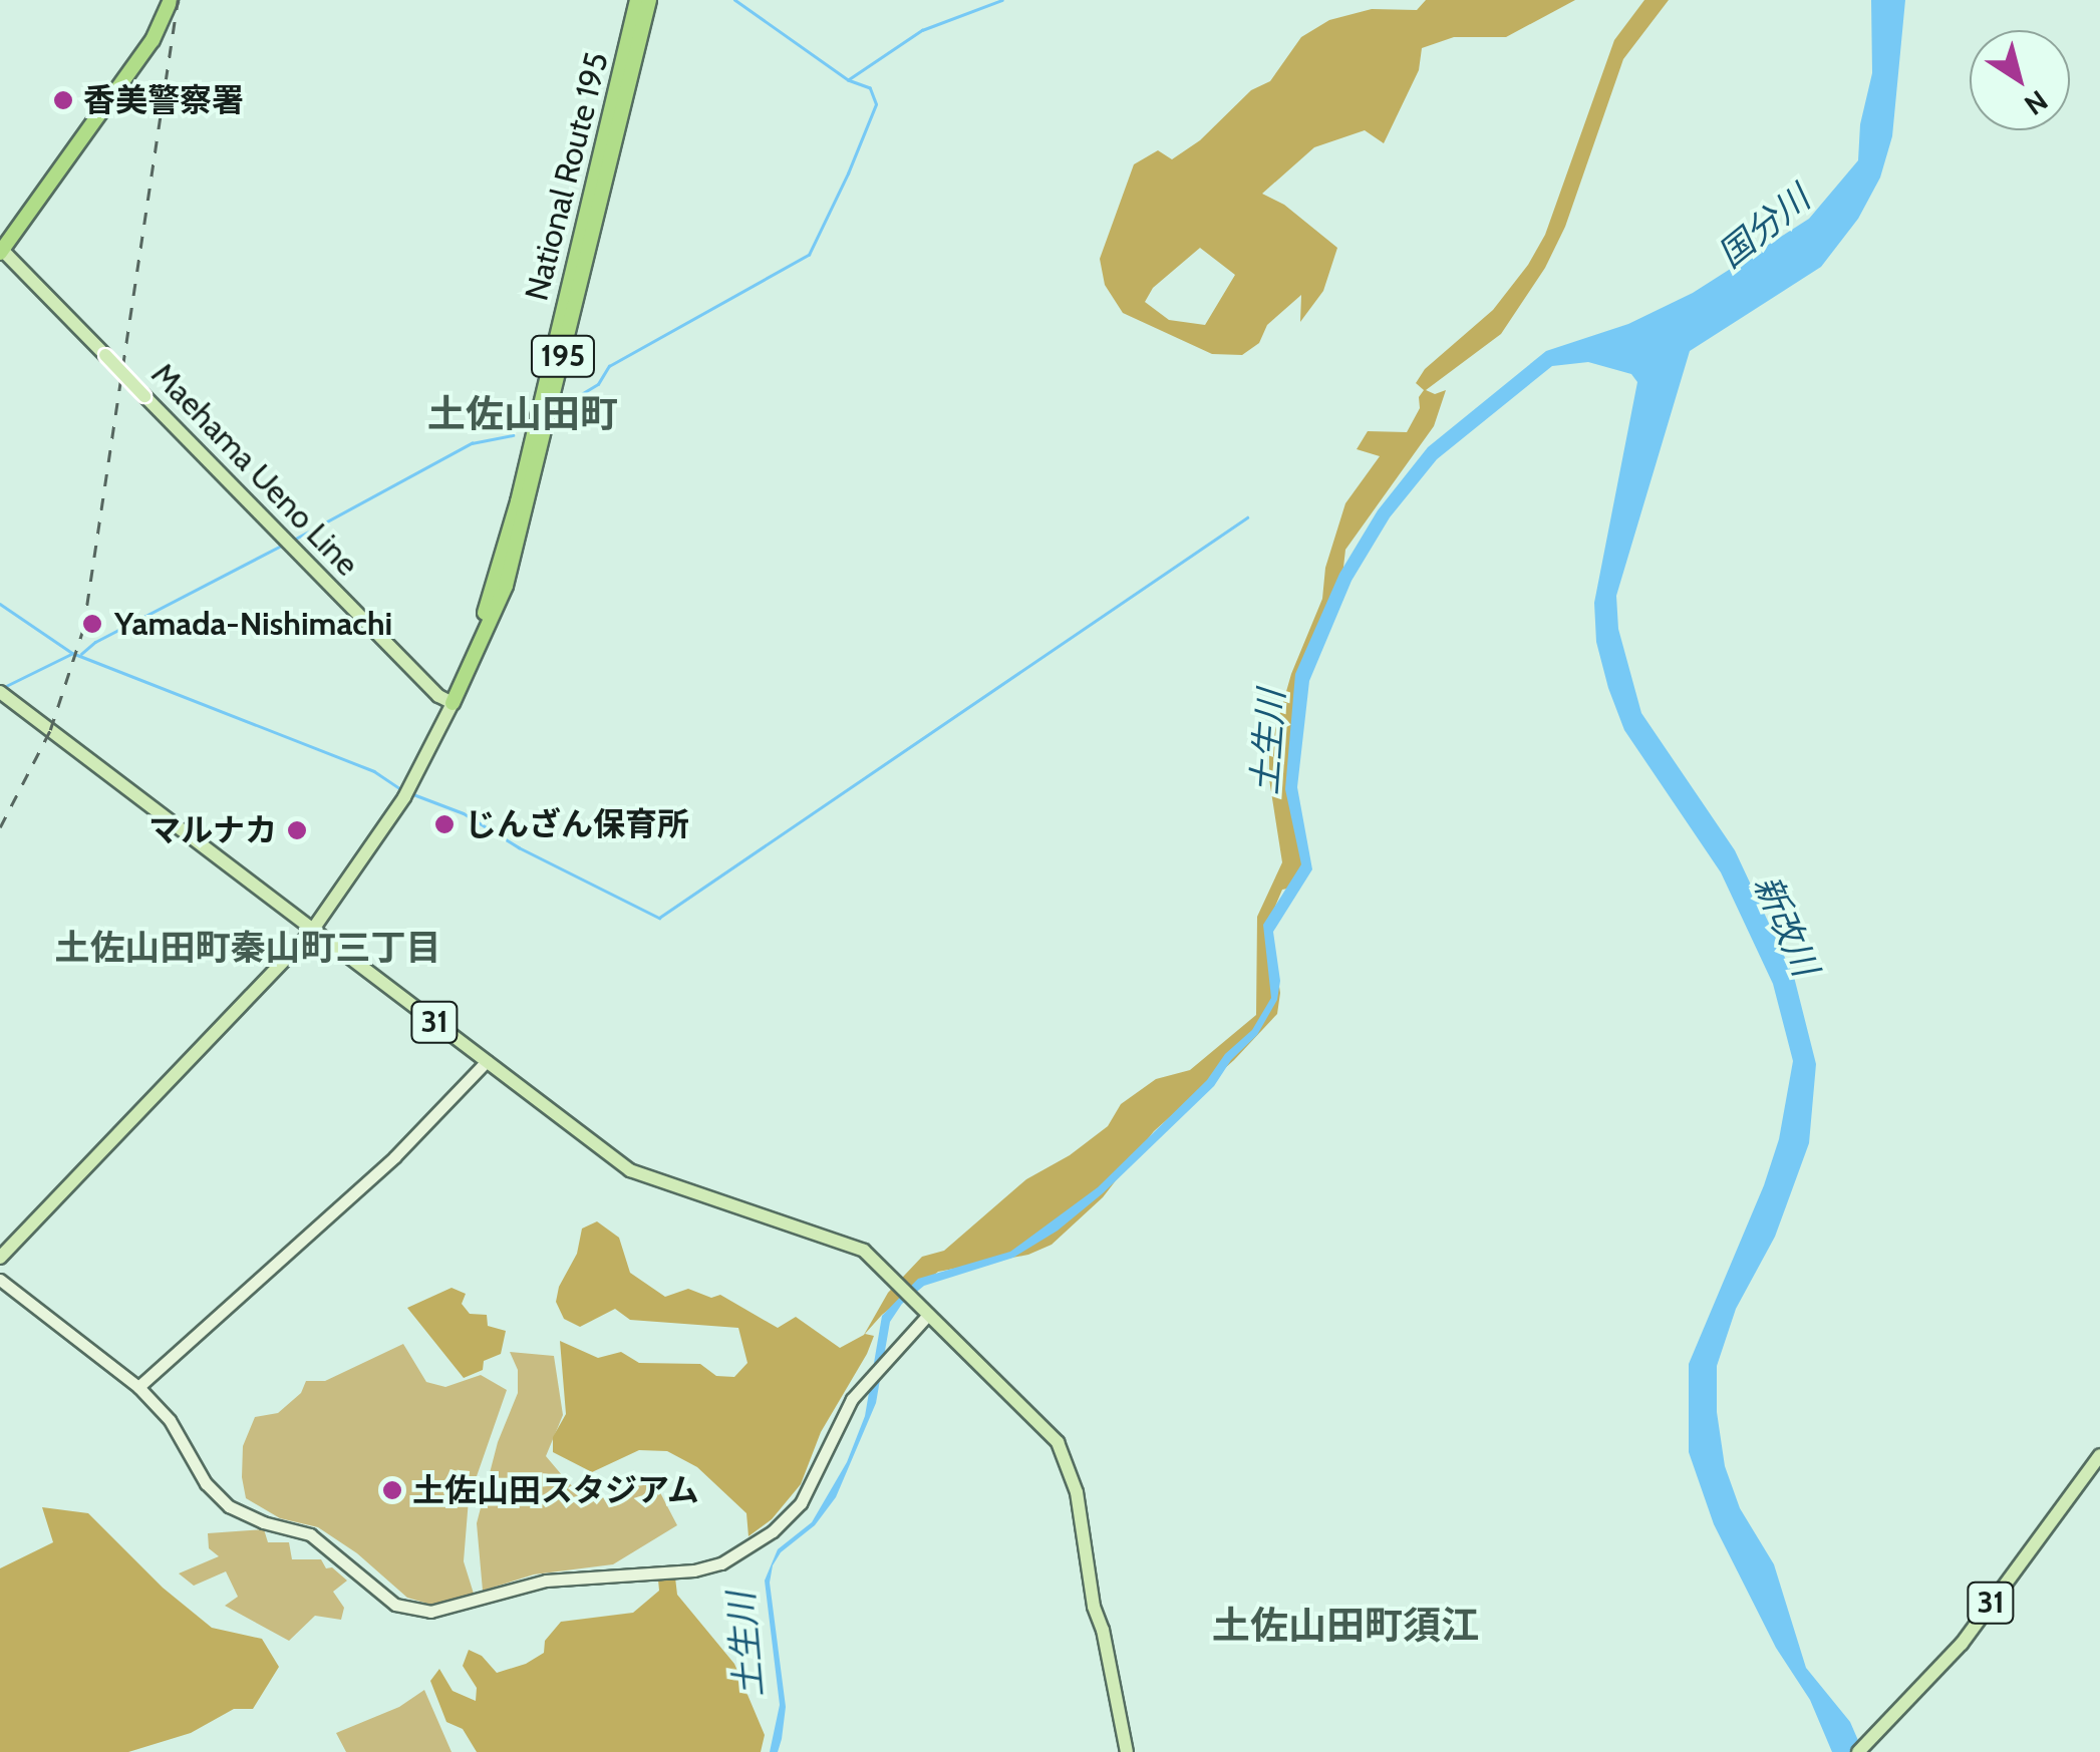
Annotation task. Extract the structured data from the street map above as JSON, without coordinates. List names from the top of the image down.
{
  "streets": {
    "highway": ["National Route 195", "195"],
    "main road": ["Maehama Ueno Line", "31"]
  },
  "crossings": [
    ["National Route 195", "Maehama Ueno Line"]
  ],
  "districts": ["土佐山田町", "土佐山田町秦山町三丁目", "土佐山田町須江"],
  "water": ["国分川", "土生川", "新改川"],
  "places": [
    "香美警察署",
    "Yamada-Nishimachi",
    "じんざん保育所",
    "マルナカ",
    "土佐山田スタジアム"
  ],
  "north": "bottom right"
}
